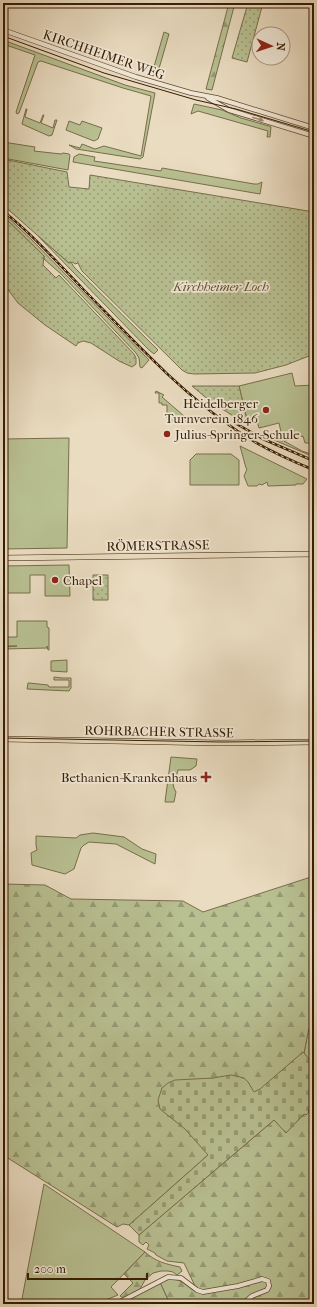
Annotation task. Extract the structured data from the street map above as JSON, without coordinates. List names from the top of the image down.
{
  "streets": {
    "main road": ["RÖMERSTRASSE", "ROHRBACHER STRASSE"],
    "street": ["KIRCHHEIMER WEG"]
  },
  "parks": ["Kirchheimer Loch"],
  "places": {
    "other": ["Heidelberger Turnverein 1846", "Julius-Springer-Schule", "Chapel"],
    "health": ["Bethanien-Krankenhaus"]
  },
  "scale_bar": "200 m",
  "north": "right"
}
